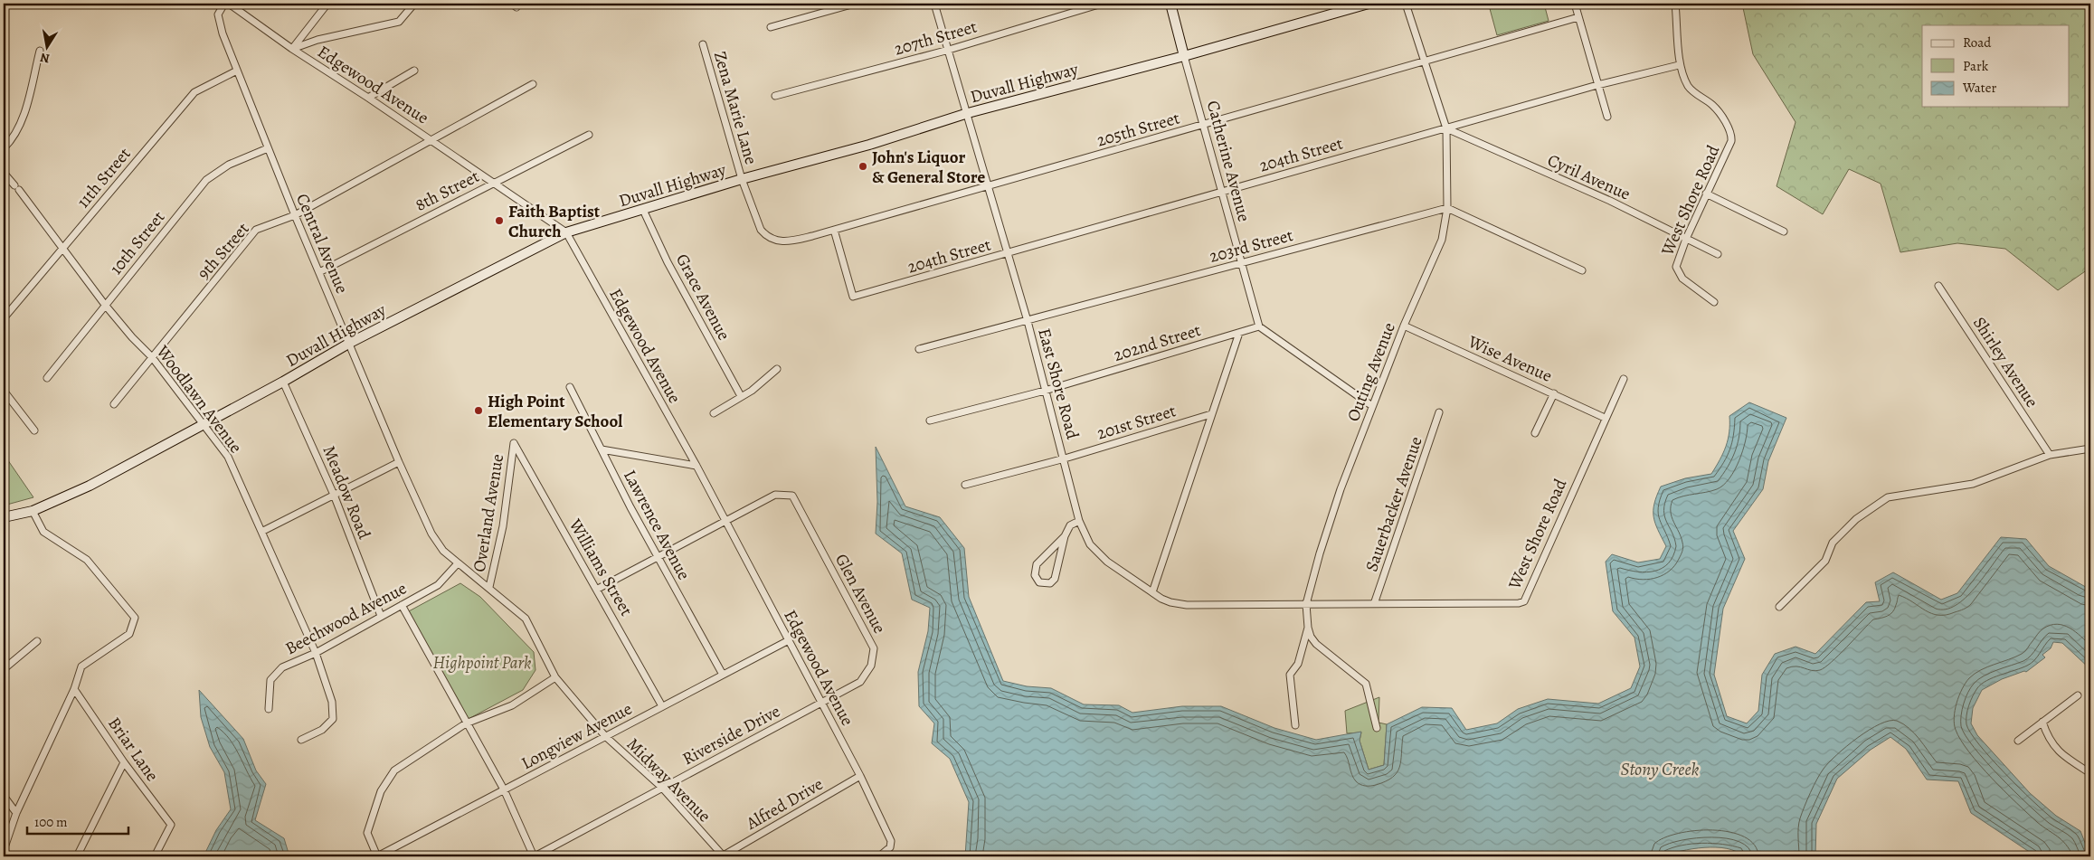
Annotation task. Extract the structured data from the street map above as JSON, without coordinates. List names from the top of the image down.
{
  "streets": {
    "street": [
      "207th Street",
      "Duvall Highway",
      "Edgewood Avenue",
      "Zena Marie Lane",
      "205th Street",
      "204th Street",
      "Catherine Avenue",
      "Cyril Avenue",
      "11th Street",
      "8th Street",
      "West Shore Road",
      "10th Street",
      "Central Avenue",
      "203rd Street",
      "9th Street",
      "Grace Avenue",
      "202nd Street",
      "Wise Avenue",
      "Shirley Avenue",
      "Outing Avenue",
      "East Shore Road",
      "Woodlawn Avenue",
      "201st Street",
      "Meadow Road",
      "Sauerbacker Avenue",
      "Overland Avenue",
      "Lawrence Avenue",
      "Williams Street",
      "Glen Avenue",
      "Beechwood Avenue",
      "Riverside Drive",
      "Longview Avenue",
      "Briar Lane",
      "Midway Avenue",
      "Alfred Drive"
    ]
  },
  "crossings": [
    ["207th Street", "East Shore Road"],
    ["Duvall Highway", "Edgewood Avenue"],
    ["Duvall Highway", "Zena Marie Lane"],
    ["Duvall Highway", "205th Street"],
    ["Duvall Highway", "Catherine Avenue"],
    ["Duvall Highway", "Central Avenue"],
    ["Duvall Highway", "Grace Avenue"],
    ["Duvall Highway", "East Shore Road"],
    ["Duvall Highway", "Woodlawn Avenue"],
    ["Duvall Highway", "Meadow Road"],
    ["Edgewood Avenue", "8th Street"],
    ["Edgewood Avenue", "9th Street"],
    ["Edgewood Avenue", "Glen Avenue"],
    ["Edgewood Avenue", "Riverside Drive"],
    ["Edgewood Avenue", "Longview Avenue"],
    ["Edgewood Avenue", "Alfred Drive"],
    ["Zena Marie Lane", "205th Street"],
    ["205th Street", "204th Street"],
    ["205th Street", "Catherine Avenue"],
    ["205th Street", "Outing Avenue"],
    ["205th Street", "East Shore Road"],
    ["204th Street", "Catherine Avenue"],
    ["204th Street", "Cyril Avenue"],
    ["204th Street", "West Shore Road"],
    ["204th Street", "Outing Avenue"],
    ["204th Street", "East Shore Road"],
    ["Catherine Avenue", "203rd Street"],
    ["Catherine Avenue", "202nd Street"],
    ["Cyril Avenue", "West Shore Road"],
    ["Cyril Avenue", "Outing Avenue"],
    ["11th Street", "Central Avenue"],
    ["11th Street", "Woodlawn Avenue"],
    ["8th Street", "Central Avenue"],
    ["West Shore Road", "Wise Avenue"],
    ["West Shore Road", "Outing Avenue"],
    ["West Shore Road", "East Shore Road"],
    ["West Shore Road", "Sauerbacker Avenue"],
    ["10th Street", "Central Avenue"],
    ["10th Street", "Woodlawn Avenue"],
    ["Central Avenue", "9th Street"],
    ["Central Avenue", "Beechwood Avenue"],
    ["Central Avenue", "Midway Avenue"],
    ["203rd Street", "Outing Avenue"],
    ["203rd Street", "East Shore Road"],
    ["9th Street", "Woodlawn Avenue"],
    ["202nd Street", "East Shore Road"],
    ["Wise Avenue", "Outing Avenue"],
    ["Outing Avenue", "East Shore Road"],
    ["East Shore Road", "201st Street"],
    ["Woodlawn Avenue", "Beechwood Avenue"],
    ["Meadow Road", "Beechwood Avenue"],
    ["Overland Avenue", "Williams Street"],
    ["Overland Avenue", "Midway Avenue"],
    ["Lawrence Avenue", "Longview Avenue"],
    ["Williams Street", "Longview Avenue"],
    ["Glen Avenue", "Riverside Drive"],
    ["Beechwood Avenue", "Midway Avenue"],
    ["Riverside Drive", "Midway Avenue"],
    ["Longview Avenue", "Midway Avenue"],
    ["Midway Avenue", "Alfred Drive"]
  ],
  "water": ["Stony Creek"],
  "parks": ["Highpoint Park"],
  "places": ["John's Liquor & General Store", "Faith Baptist Church", "High Point Elementary School"],
  "legend": ["Road", "Park", "Water"],
  "scale_bar": "100 m",
  "north": "bottom"
}
